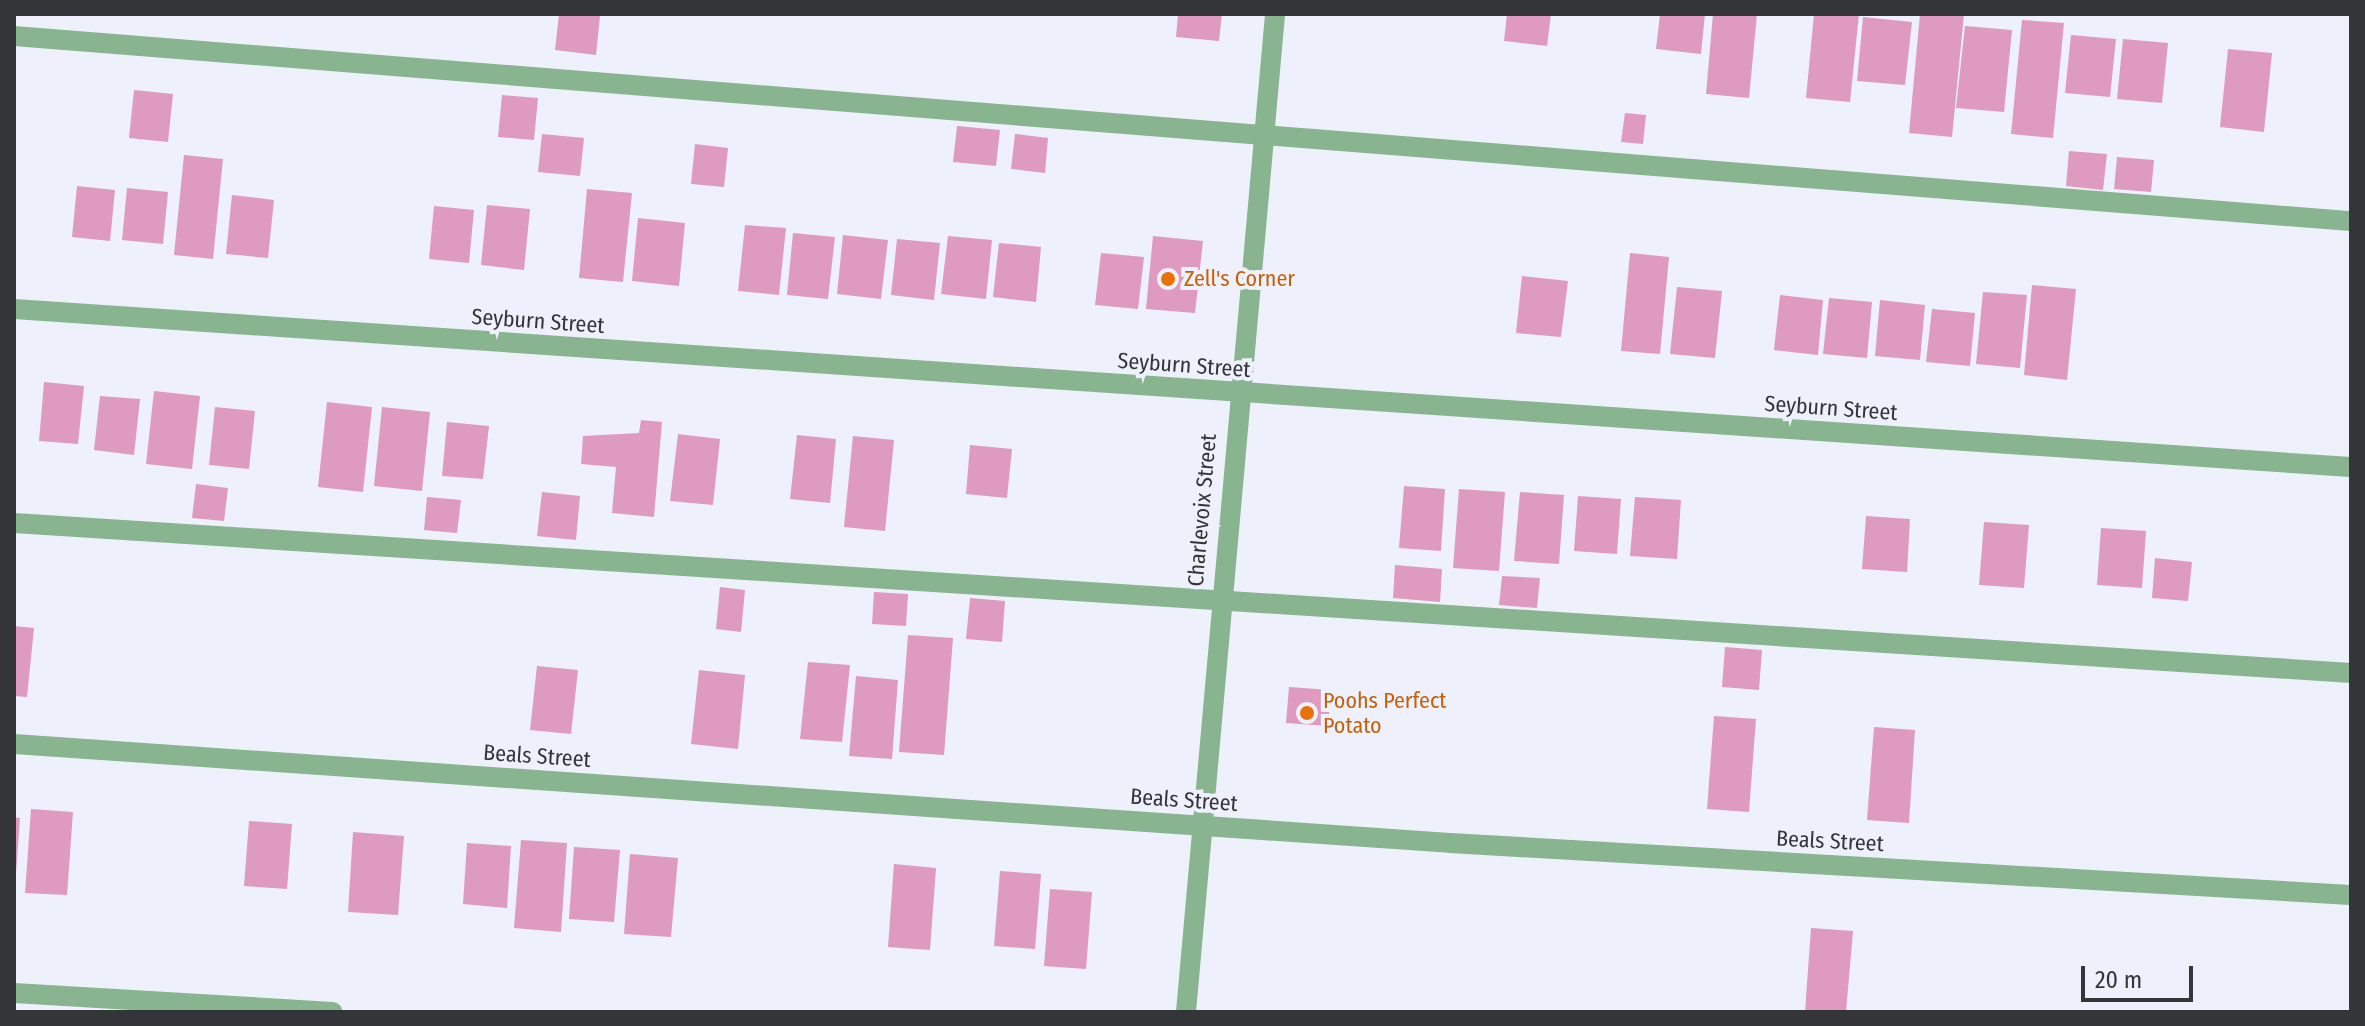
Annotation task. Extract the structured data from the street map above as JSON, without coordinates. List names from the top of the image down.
{
  "streets": {
    "street": ["Seyburn Street", "Charlevoix Street", "Beals Street"]
  },
  "crossings": [
    ["Seyburn Street", "Charlevoix Street"],
    ["Charlevoix Street", "Beals Street"]
  ],
  "places": ["Zell's Corner", "Poohs Perfect Potato"],
  "scale_bar": "20 m"
}
